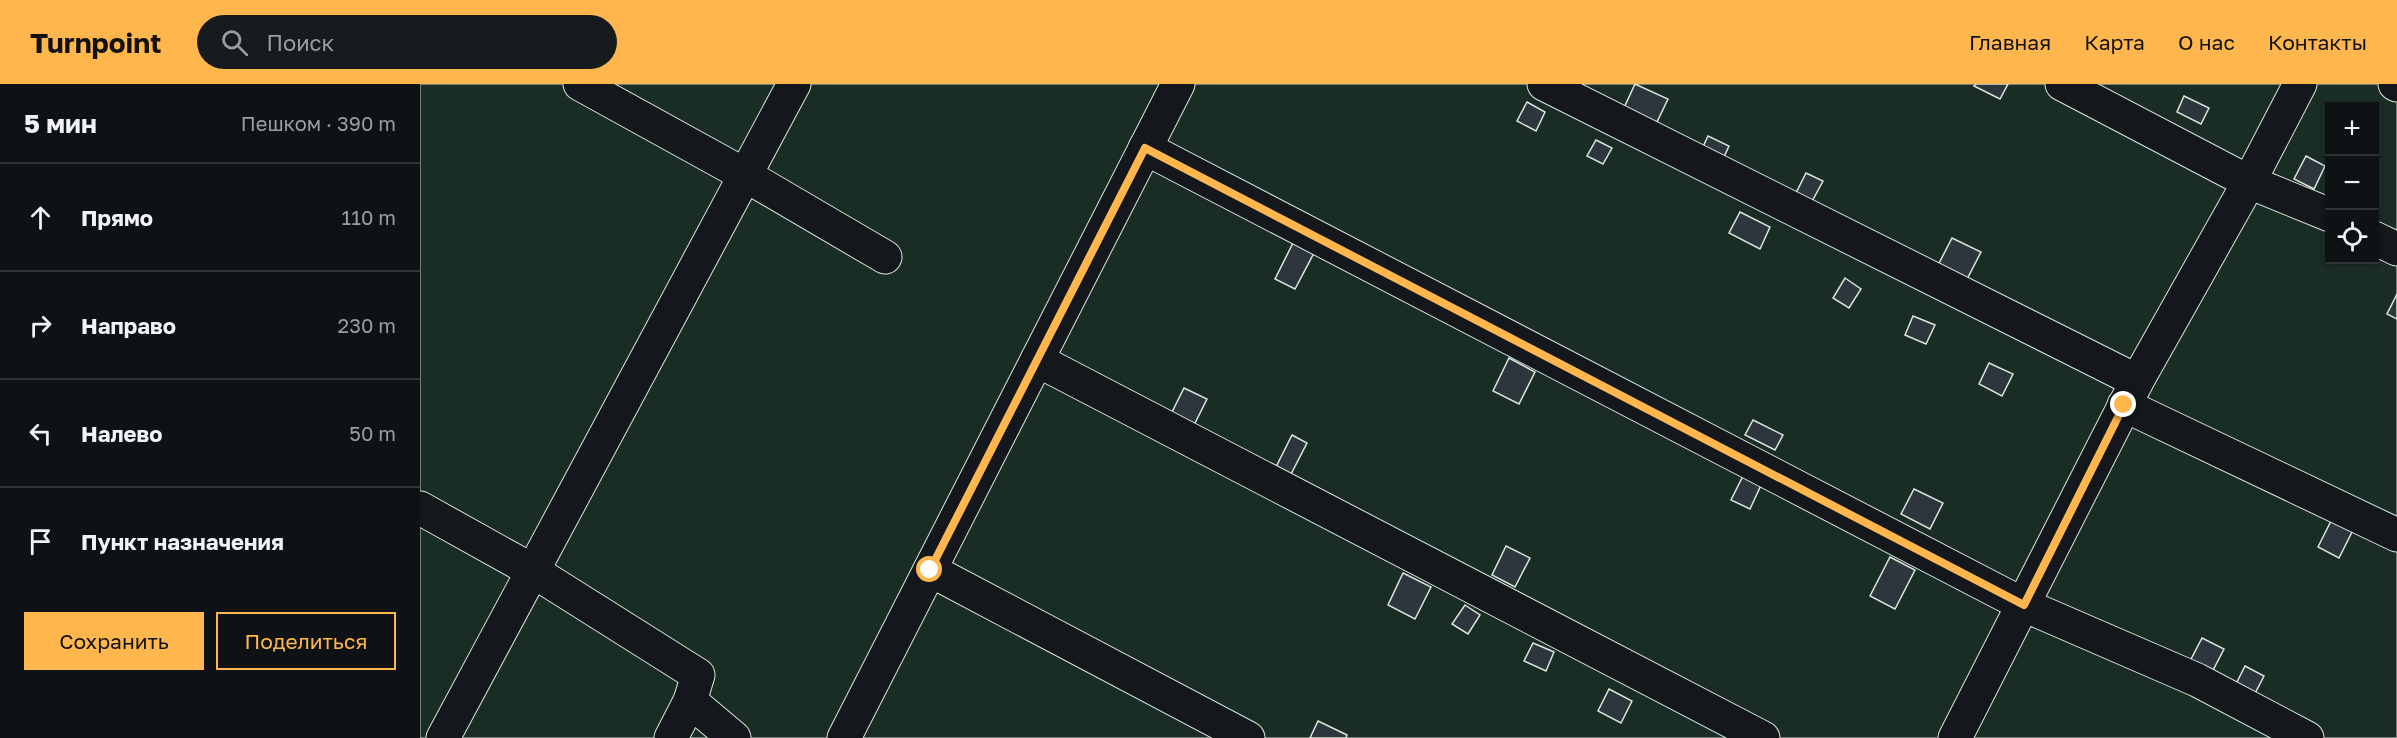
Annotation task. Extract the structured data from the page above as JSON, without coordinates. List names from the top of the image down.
{
  "page": {
    "header": "Turnpoint",
    "search": "Поиск",
    "nav": [
      "Главная",
      "Карта",
      "О нас",
      "Контакты"
    ],
    "heading": ["5 мин", "Пешком · 390 m"],
    "map_buttons": ["+", "−"],
    "list": [
      ["Прямо", "110 m"],
      ["Направо", "230 m"],
      ["Налево", "50 m"],
      "Пункт назначения"
    ],
    "buttons": ["Сохранить", "Поделиться"]
  }
}
